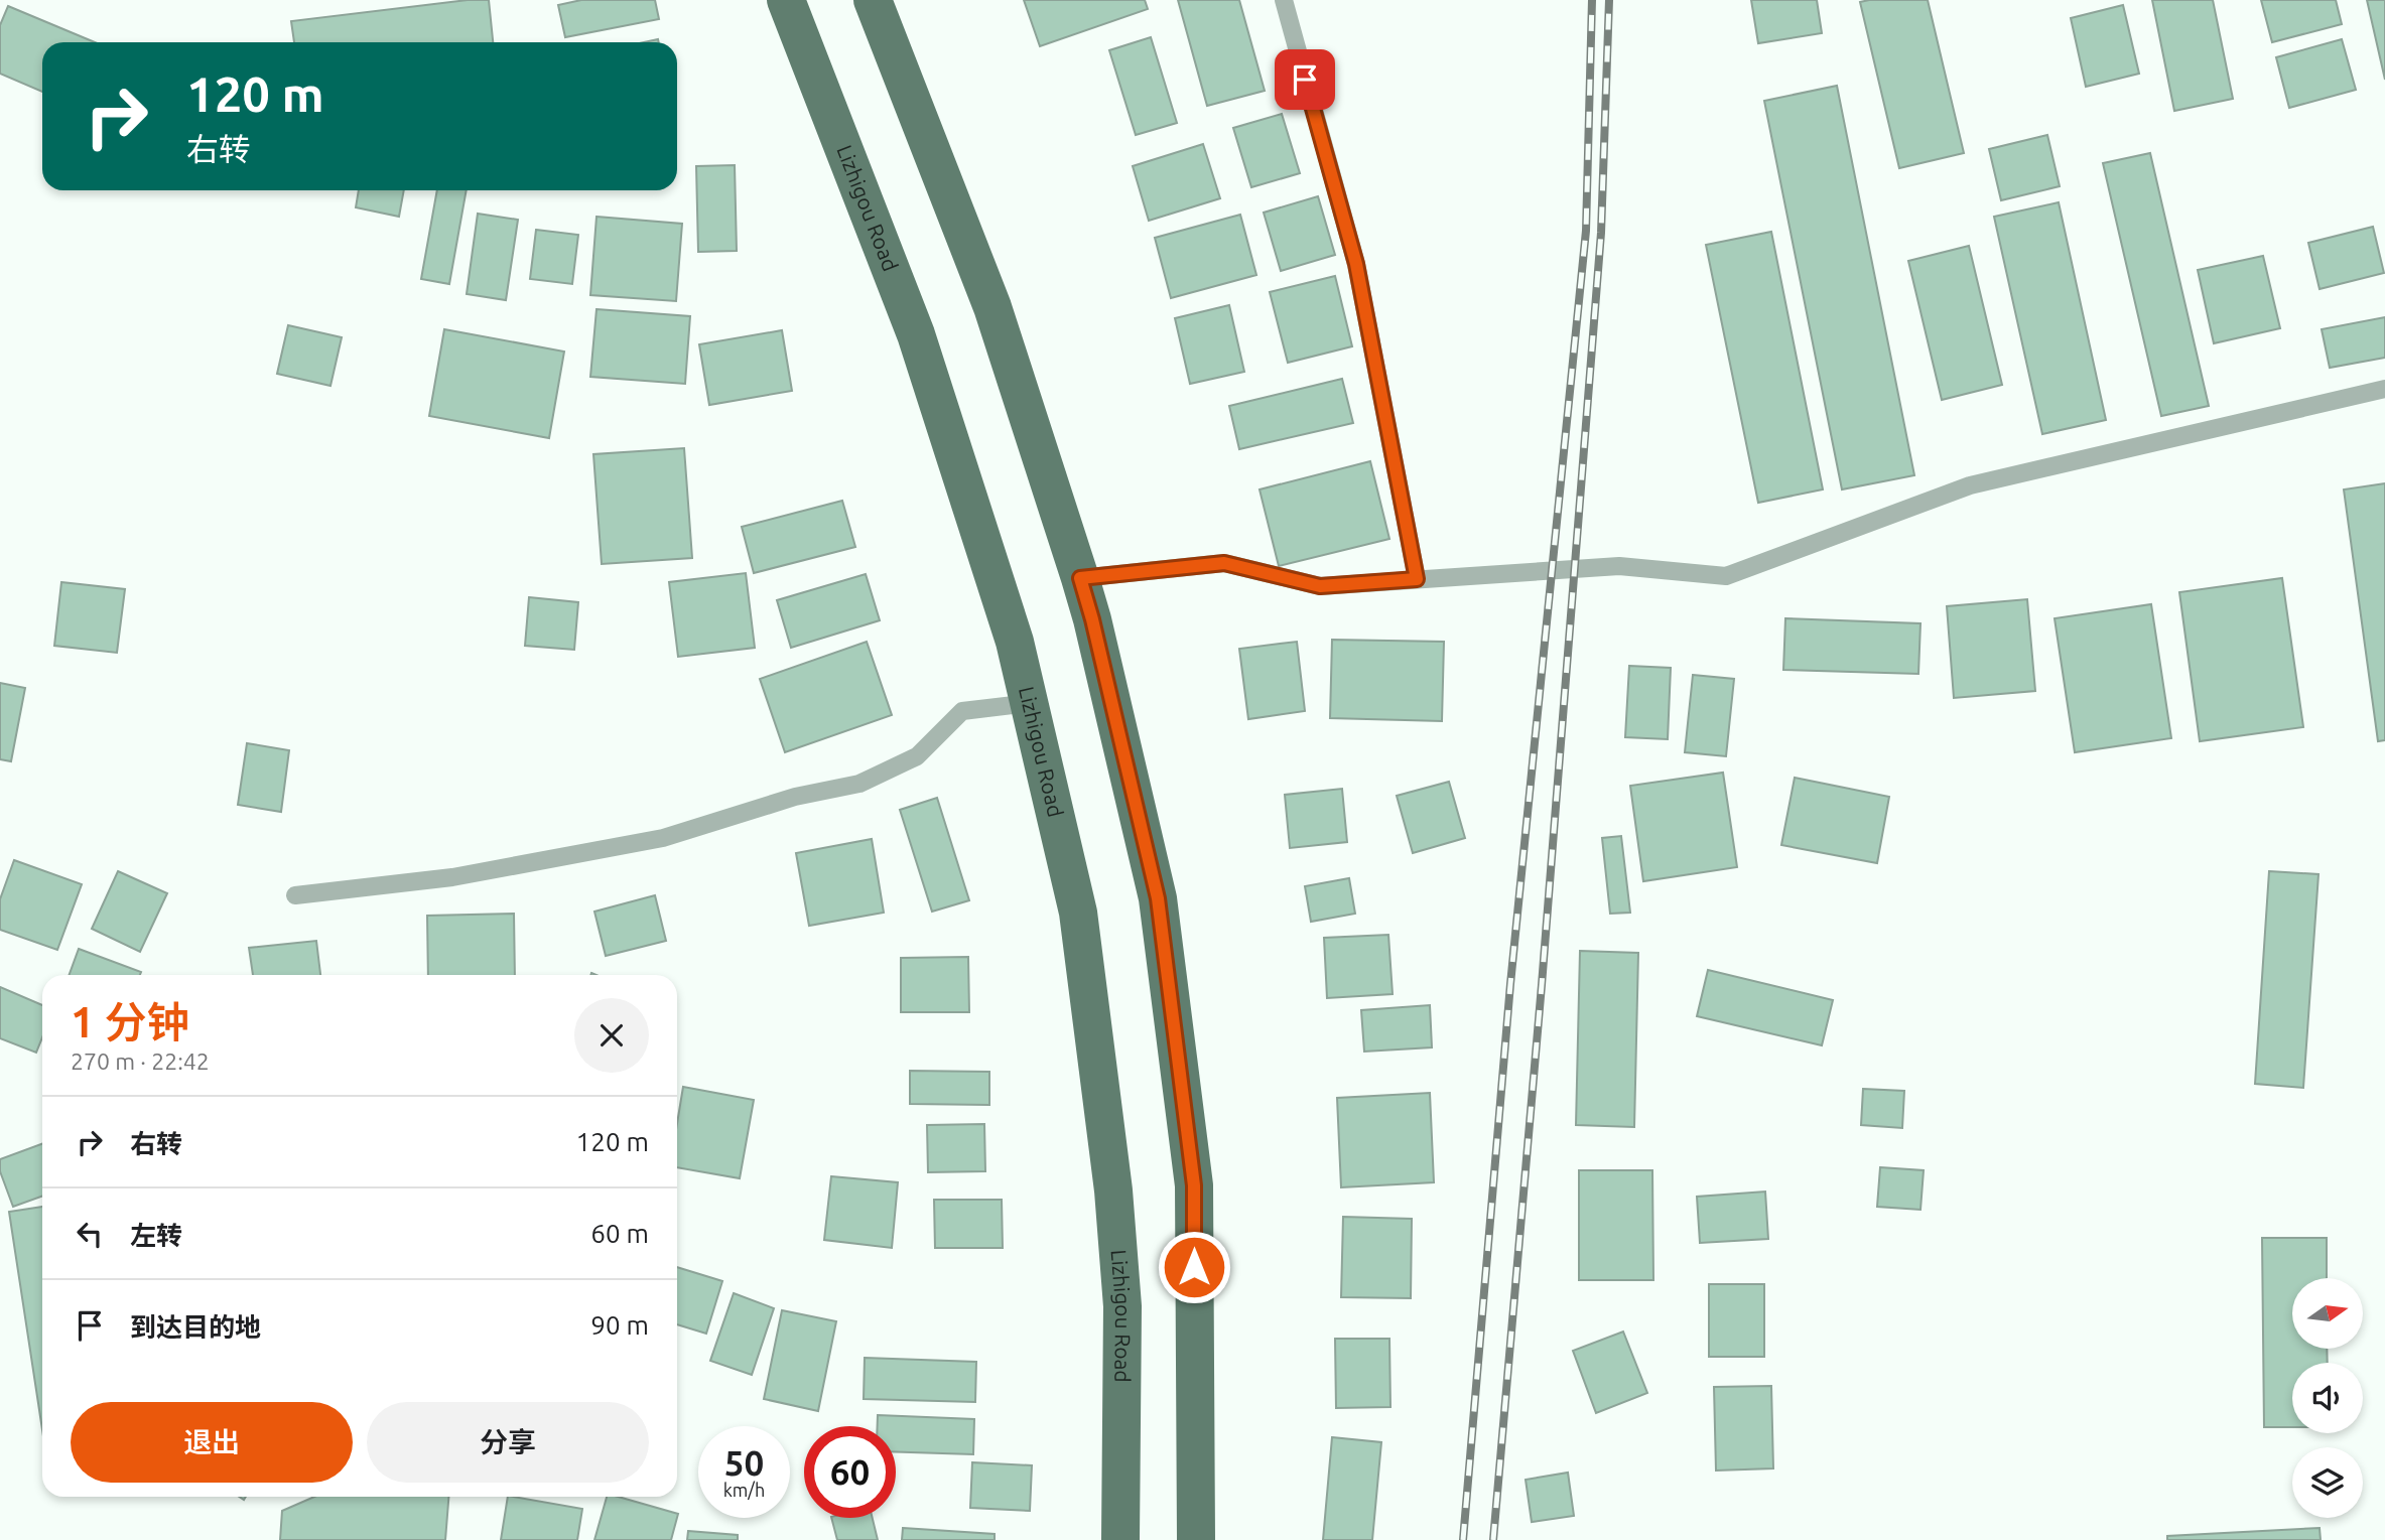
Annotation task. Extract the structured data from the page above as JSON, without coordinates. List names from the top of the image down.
{
  "streets": {
    "main road": ["Lizhigou Road"]
  },
  "north": "right",
  "page": {
    "turn": ["120 m", "右转"],
    "heading": ["1 分钟", "270 m · 22:42"],
    "list": [
      {
        "name": "右转",
        "value": "120 m"
      },
      {
        "name": "左转",
        "value": "60 m"
      },
      {
        "name": "到达目的地",
        "value": "90 m"
      }
    ],
    "buttons": ["退出", "分享"],
    "speed": "50 km/h",
    "limit": "60"
  }
}
